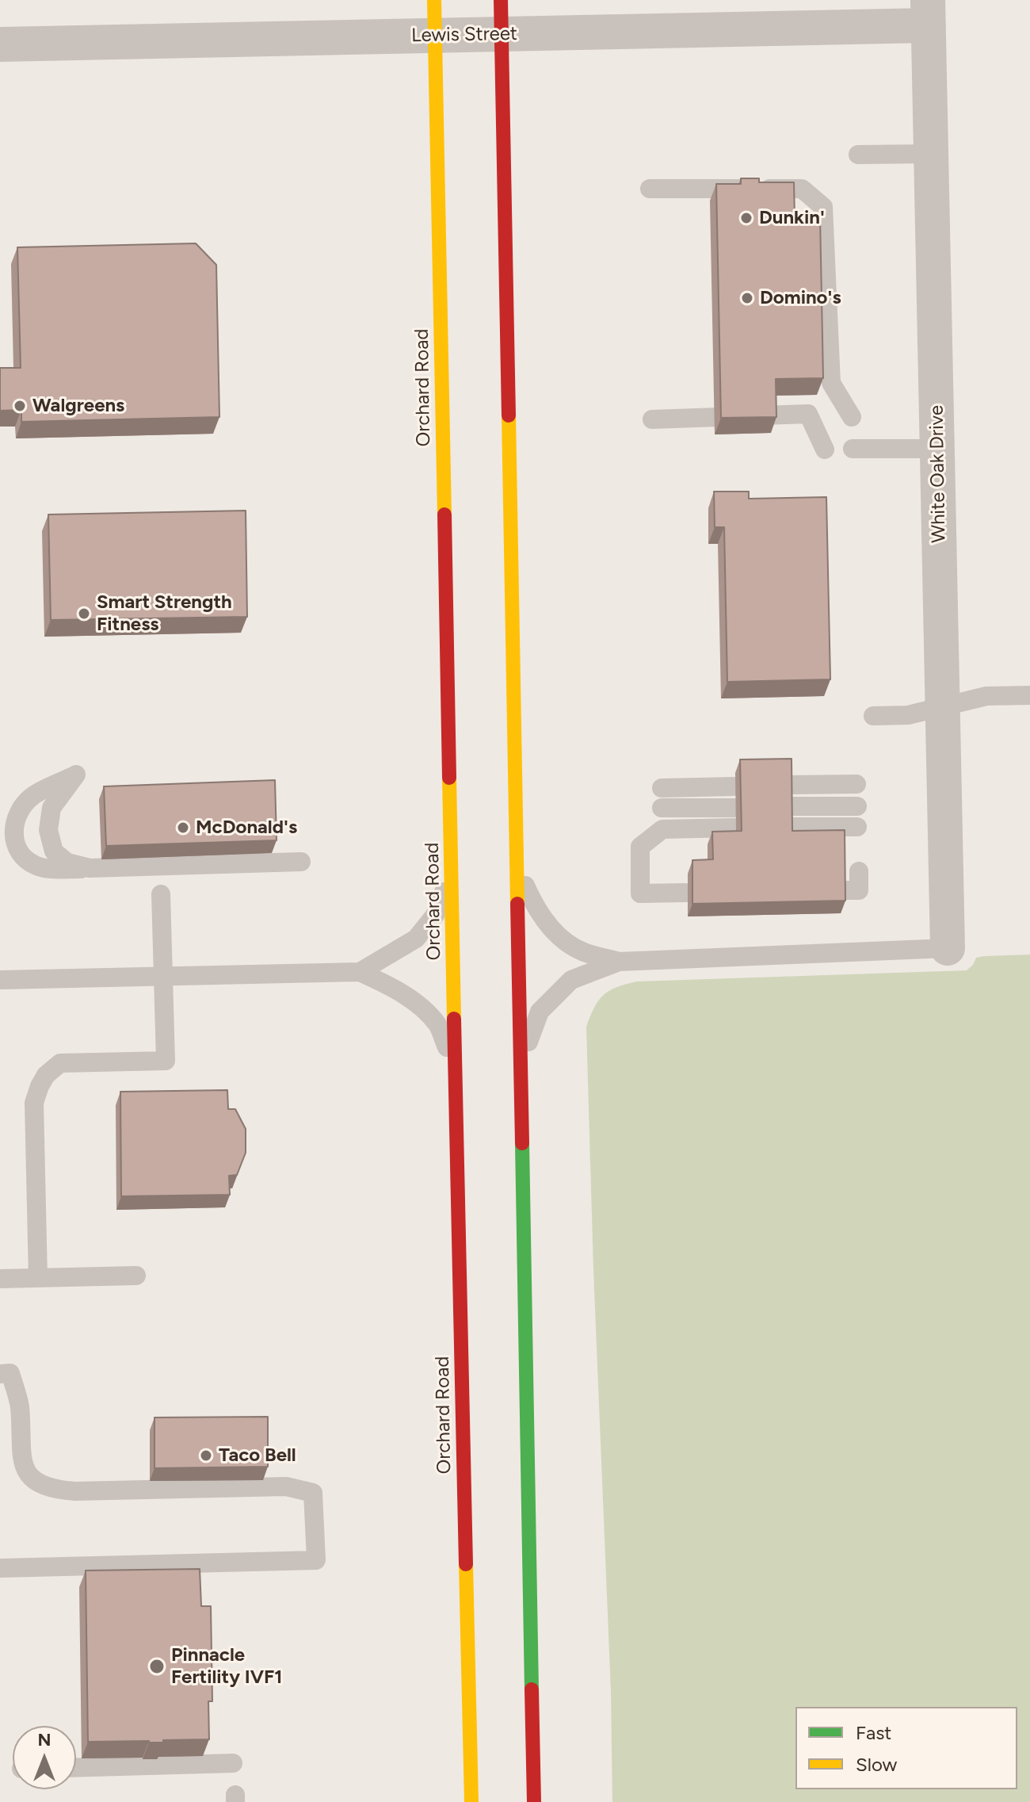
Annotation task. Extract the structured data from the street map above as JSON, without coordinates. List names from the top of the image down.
{
  "streets": {
    "main road": ["Orchard Road"],
    "street": ["Lewis Street", "White Oak Drive"]
  },
  "crossings": [
    ["Lewis Street", "Orchard Road"],
    ["Lewis Street", "White Oak Drive"]
  ],
  "places": [
    "Dunkin'",
    "Domino's",
    "Walgreens",
    "Smart Strength Fitness",
    "McDonald's",
    "Taco Bell",
    "Pinnacle Fertility IVF1"
  ],
  "legend": ["Fast", "Slow"],
  "north": "top"
}
